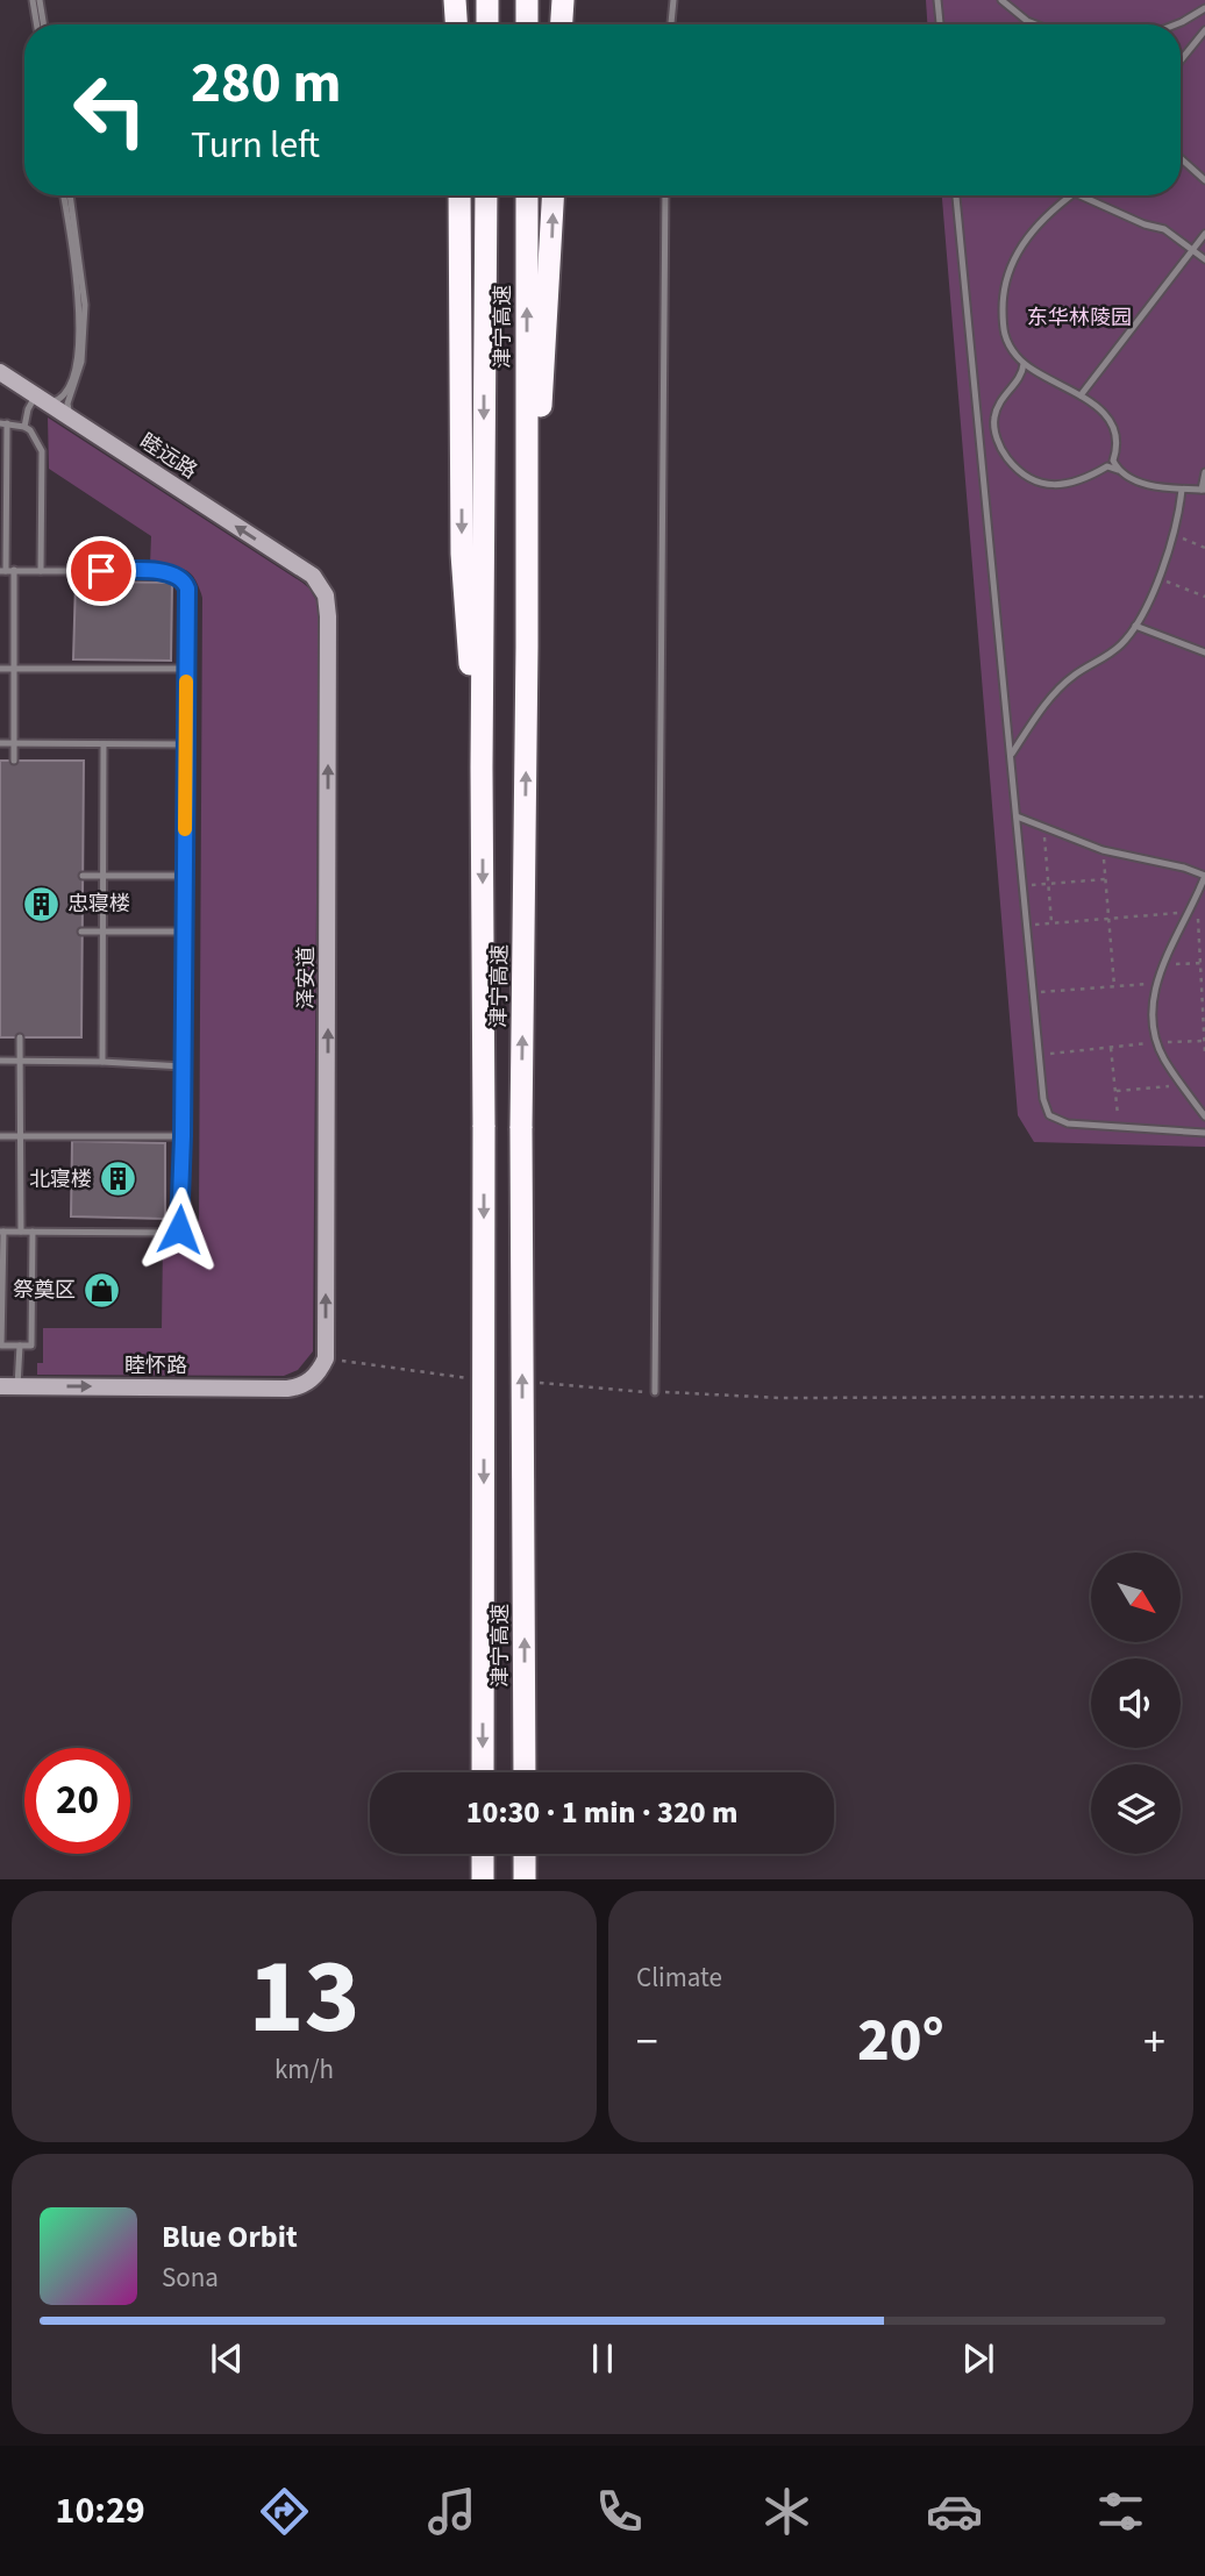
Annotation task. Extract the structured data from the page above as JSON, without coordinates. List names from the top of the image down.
{
  "streets": {
    "highway": ["津宁高速"],
    "street": ["睦远路", "泽安道", "睦怀路"]
  },
  "crossings": [
    ["睦远路", "泽安道"],
    ["泽安道", "睦怀路"]
  ],
  "one_way": ["睦远路", "泽安道", "睦怀路"],
  "parks": ["东华林陵园"],
  "places": {
    "building": ["忠寝楼", "北寝楼"],
    "shop": ["祭奠区"]
  },
  "north": "bottom right",
  "page": {
    "turn": ["280 m", "Turn left"],
    "limit": "20",
    "trip": "10:30 · 1 min · 320 m",
    "tile": [
      ["13", "km/h"],
      "Climate"
    ],
    "heat": ["−", "20°", "+"],
    "song": ["Blue Orbit", "Sona"],
    "tabs": "10:29"
  }
}
